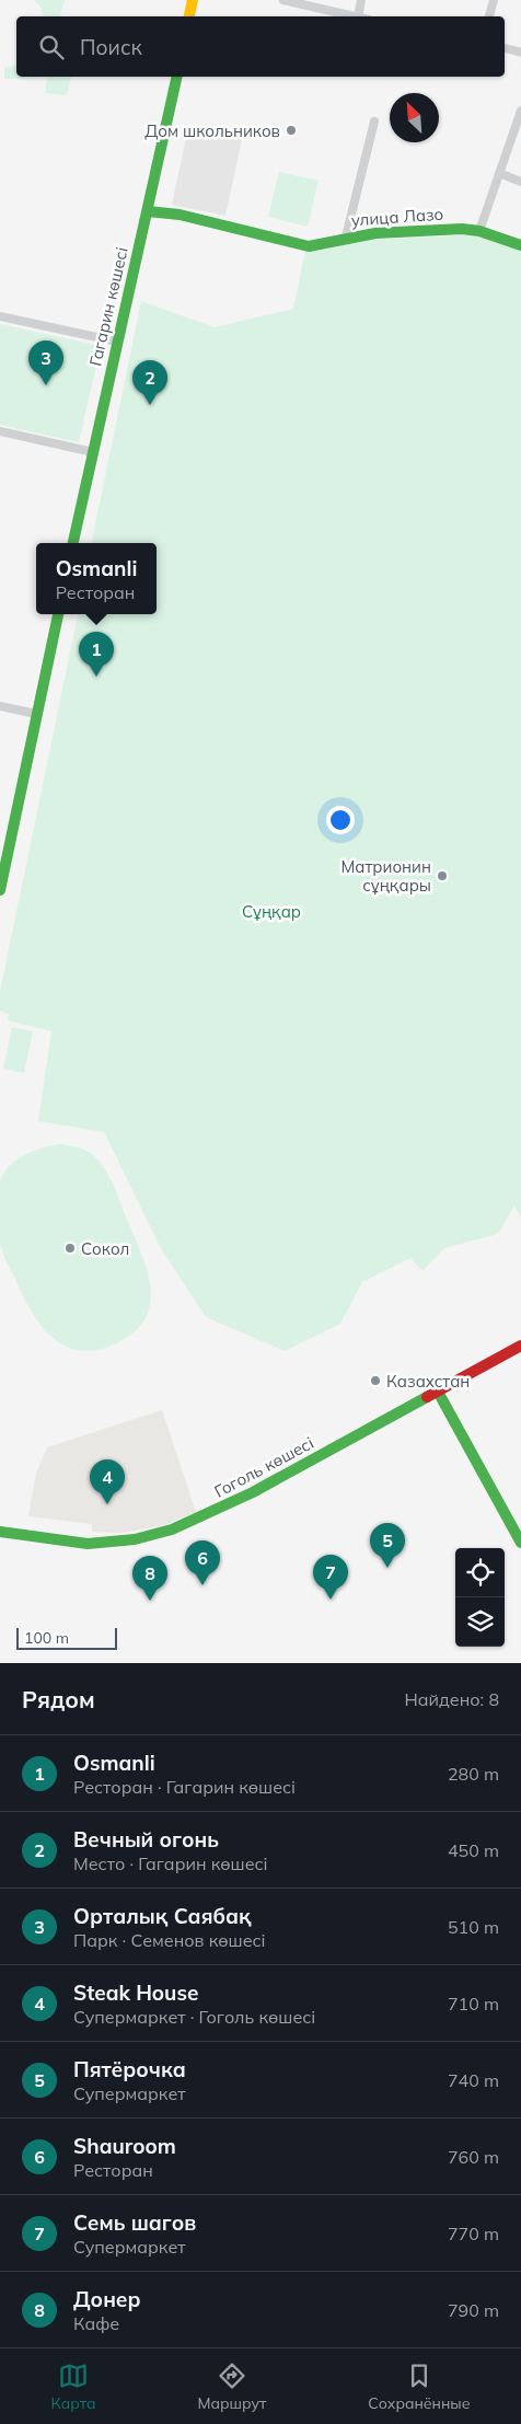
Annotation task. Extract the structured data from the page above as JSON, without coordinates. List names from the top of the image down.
{
  "streets": {
    "street": ["улица Лазо", "Гагарин көшесі", "Гоголь көшесі"]
  },
  "crossings": [
    ["улица Лазо", "Гагарин көшесі"]
  ],
  "parks": ["Сұңқар"],
  "places": [
    "Дом школьников",
    "Матрионин сұңқары",
    "Сокол",
    "Казахстан"
  ],
  "scale_bar": "100 m",
  "north": "top left",
  "page": {
    "search": "Поиск",
    "pins": [
      "3",
      "2",
      "1",
      "4",
      "5",
      "6",
      "7",
      "8"
    ],
    "popup": ["Osmanli", "Ресторан"],
    "scale": "100 m",
    "heading": ["Рядом", "Найдено: 8"],
    "list": [
      {
        "mark": "1",
        "name": "Osmanli",
        "note": "Ресторан · Гагарин көшесі",
        "value": "280 m"
      },
      {
        "mark": "2",
        "name": "Вечный огонь",
        "note": "Место · Гагарин көшесі",
        "value": "450 m"
      },
      {
        "mark": "3",
        "name": "Орталық Саябақ",
        "note": "Парк · Семенов көшесі",
        "value": "510 m"
      },
      {
        "mark": "4",
        "name": "Steak House",
        "note": "Супермаркет · Гоголь көшесі",
        "value": "710 m"
      },
      {
        "mark": "5",
        "name": "Пятёрочка",
        "note": "Супермаркет",
        "value": "740 m"
      },
      {
        "mark": "6",
        "name": "Shauroom",
        "note": "Ресторан",
        "value": "760 m"
      },
      {
        "mark": "7",
        "name": "Семь шагов",
        "note": "Супермаркет",
        "value": "770 m"
      },
      {
        "mark": "8",
        "name": "Донер",
        "note": "Кафе",
        "value": "790 m"
      }
    ],
    "nav": ["Карта", "Маршрут", "Сохранённые"]
  }
}
